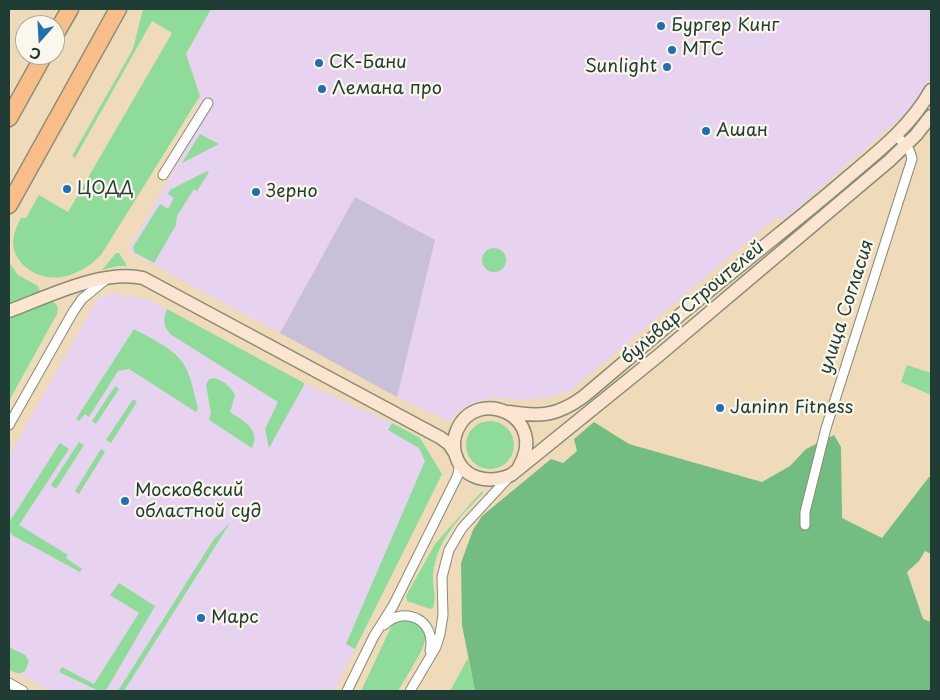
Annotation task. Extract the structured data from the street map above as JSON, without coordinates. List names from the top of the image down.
{
  "streets": {
    "street": ["бульвар Строителей", "улица Согласия"]
  },
  "crossings": [
    ["бульвар Строителей", "улица Согласия"]
  ],
  "places": [
    "Бургер Кинг",
    "МТС",
    "СК-Бани",
    "Sunlight",
    "Лемана про",
    "Ашан",
    "ЦОДД",
    "Зерно",
    "Janinn Fitness",
    "Московский областной суд",
    "Марс"
  ],
  "north": "bottom"
}
